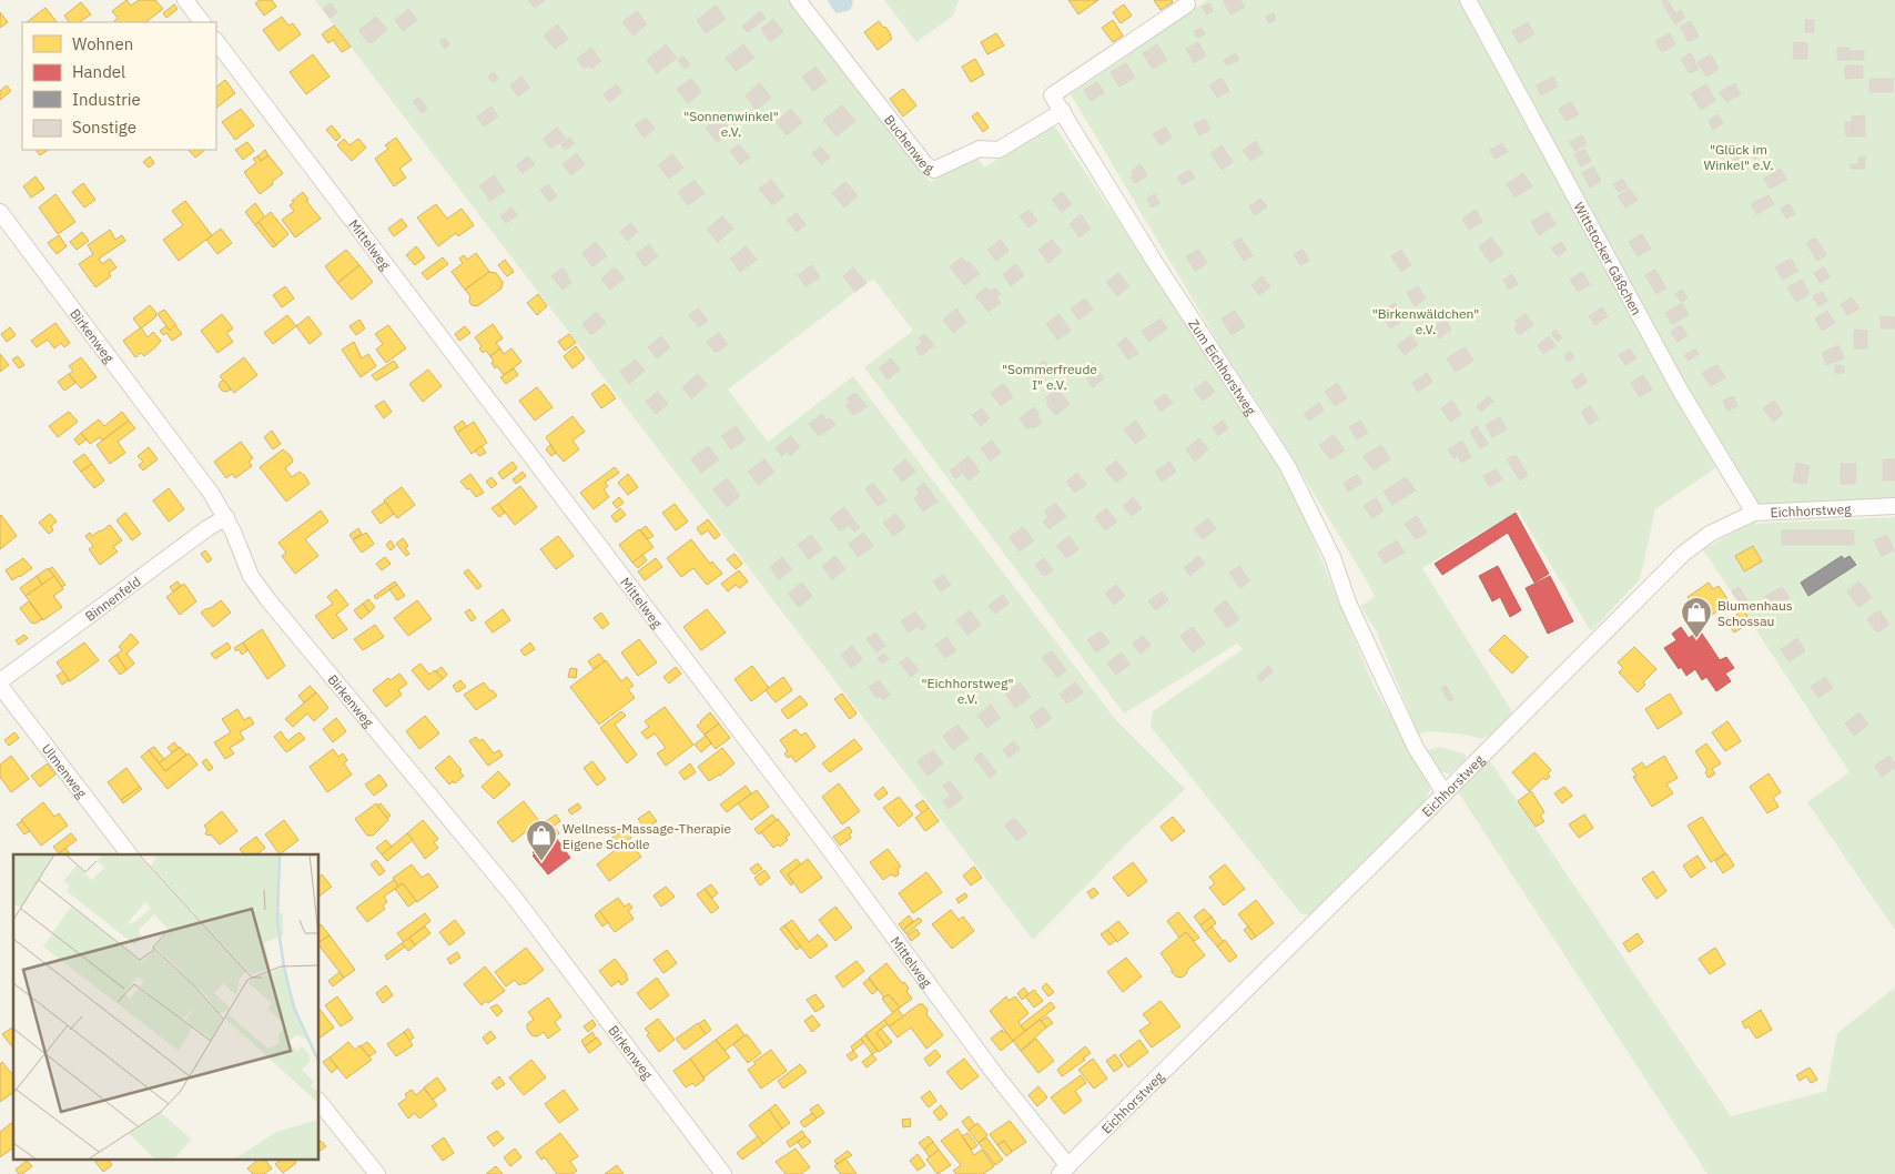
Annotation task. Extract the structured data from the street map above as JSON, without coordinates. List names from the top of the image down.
{
  "streets": {
    "street": [
      "Buchenweg",
      "Mittelweg",
      "Wittstocker Gäßchen",
      "Birkenweg",
      "Zum Eichhorstweg",
      "Eichhorstweg",
      "Binnenfeld",
      "Ulmenweg"
    ]
  },
  "crossings": [
    ["Buchenweg", "Zum Eichhorstweg"],
    ["Mittelweg", "Eichhorstweg"],
    ["Wittstocker Gäßchen", "Eichhorstweg"],
    ["Birkenweg", "Binnenfeld"],
    ["Zum Eichhorstweg", "Eichhorstweg"]
  ],
  "parks": [
    "\"Sonnenwinkel\" e.V.",
    "\"Glück im Winkel\" e.V.",
    "\"Birkenwäldchen\" e.V.",
    "\"Sommerfreude I\" e.V.",
    "\"Eichhorstweg\" e.V."
  ],
  "places": {
    "shop": ["Blumenhaus Schossau", "Wellness-Massage-Therapie Eigene Scholle"]
  },
  "legend": [
    "Wohnen",
    "Handel",
    "Industrie",
    "Sonstige"
  ]
}
